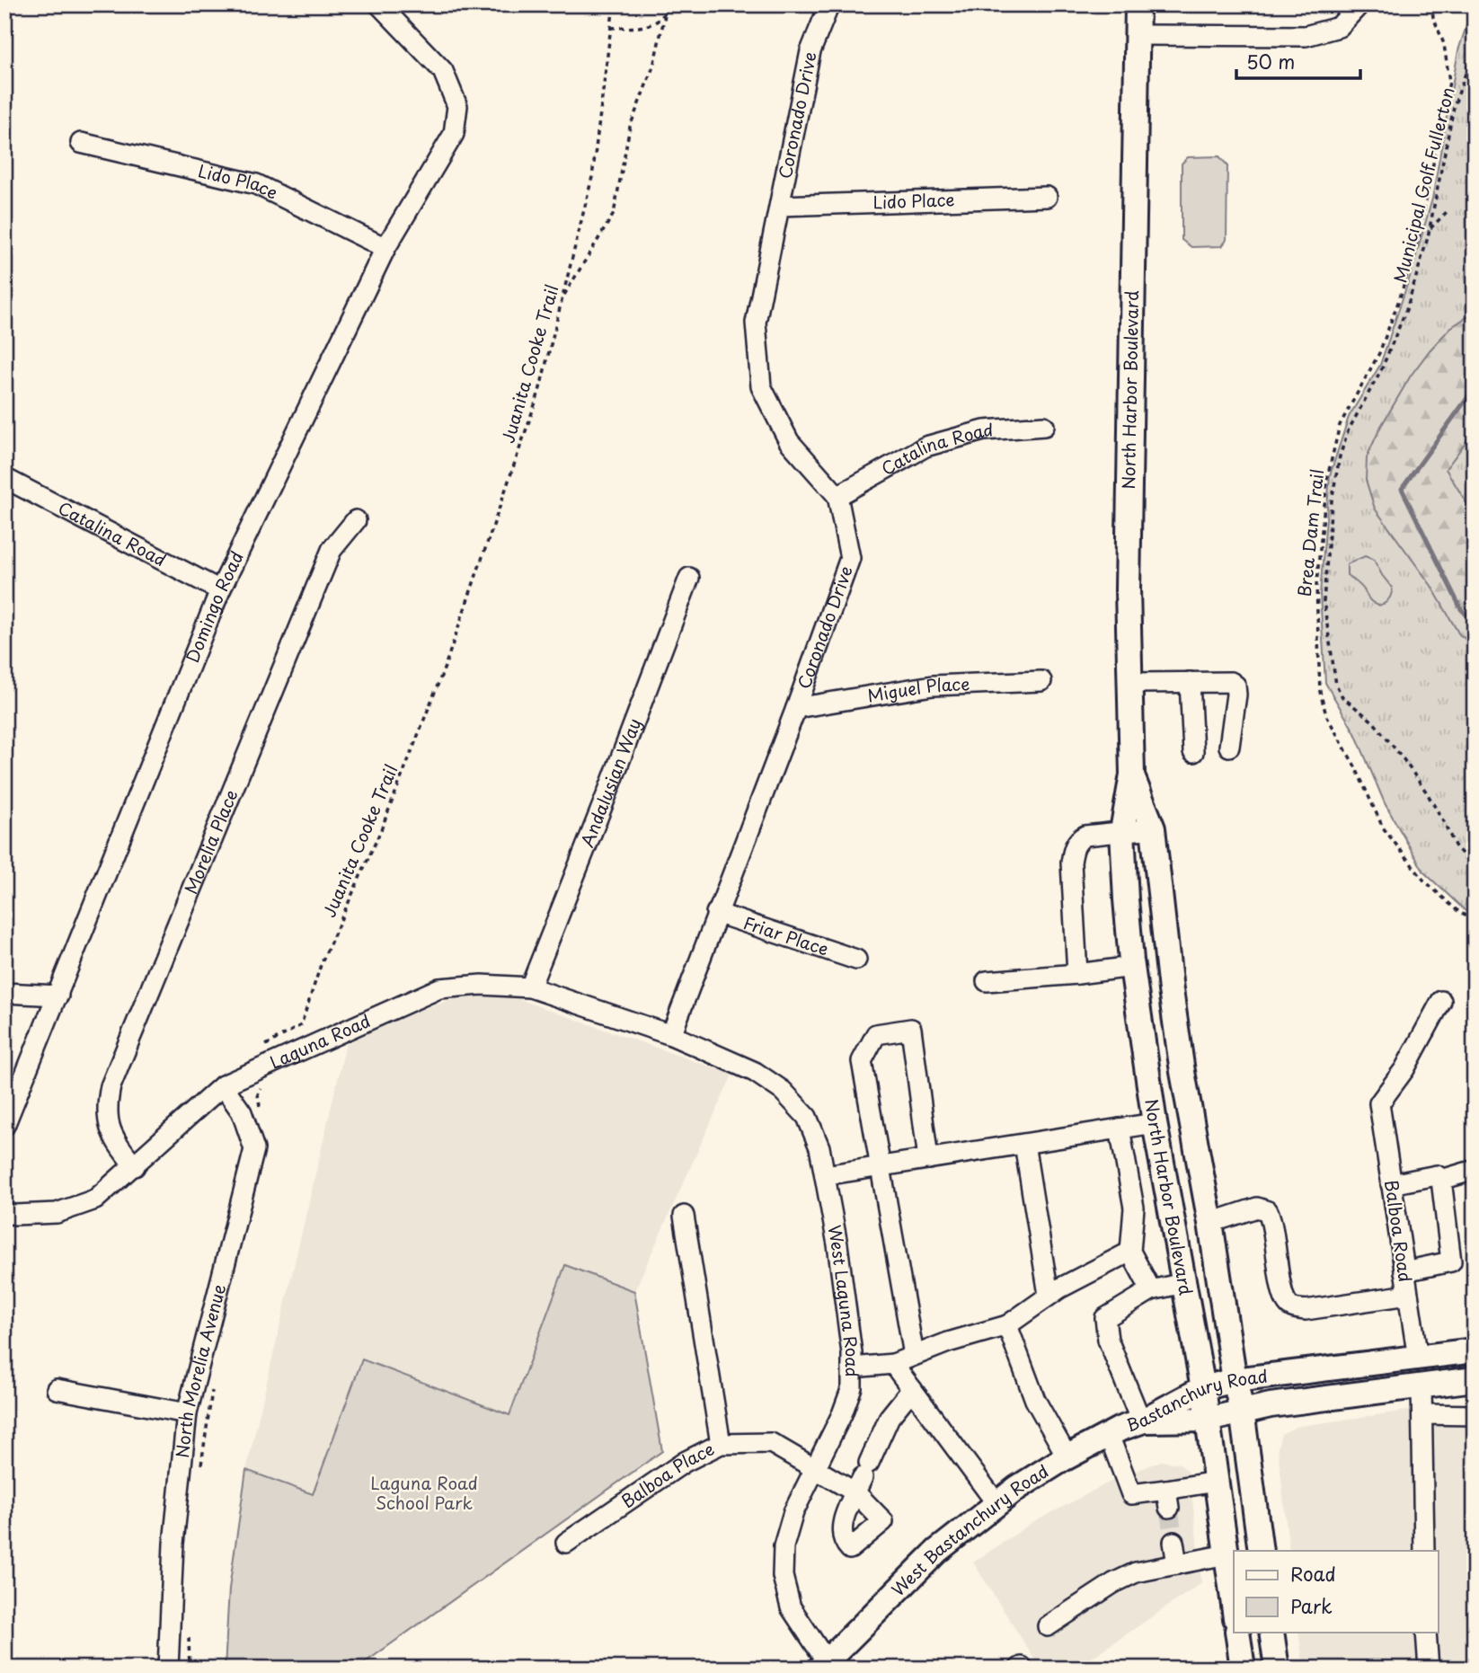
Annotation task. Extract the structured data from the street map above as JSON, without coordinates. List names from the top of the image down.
{
  "streets": {
    "main road": ["North Harbor Boulevard", "Bastanchury Road", "West Bastanchury Road"],
    "street": [
      "Coronado Drive",
      "Lido Place",
      "Catalina Road",
      "Domingo Road",
      "Miguel Place",
      "Andalusian Way",
      "Morelia Place",
      "Friar Place",
      "Laguna Road",
      "Balboa Road",
      "West Laguna Road",
      "North Morelia Avenue",
      "Balboa Place"
    ],
    "path": ["Municipal Golf Fullerton", "Juanita Cooke Trail", "Brea Dam Trail"]
  },
  "crossings": [
    ["Coronado Drive", "Lido Place"],
    ["Coronado Drive", "Catalina Road"],
    ["Coronado Drive", "Miguel Place"],
    ["Coronado Drive", "Friar Place"],
    ["Coronado Drive", "Laguna Road"],
    ["Coronado Drive", "West Laguna Road"],
    ["Lido Place", "Domingo Road"],
    ["Juanita Cooke Trail", "Laguna Road"],
    ["North Harbor Boulevard", "Bastanchury Road"],
    ["Catalina Road", "Domingo Road"],
    ["Andalusian Way", "Laguna Road"],
    ["Morelia Place", "Laguna Road"],
    ["Laguna Road", "West Laguna Road"],
    ["Laguna Road", "North Morelia Avenue"],
    ["Balboa Road", "Bastanchury Road"],
    ["West Laguna Road", "Balboa Place"],
    ["West Laguna Road", "West Bastanchury Road"],
    ["Bastanchury Road", "West Bastanchury Road"]
  ],
  "parks": ["Laguna Road School Park"],
  "legend": ["Road", "Park"],
  "scale_bar": "50 m"
}
